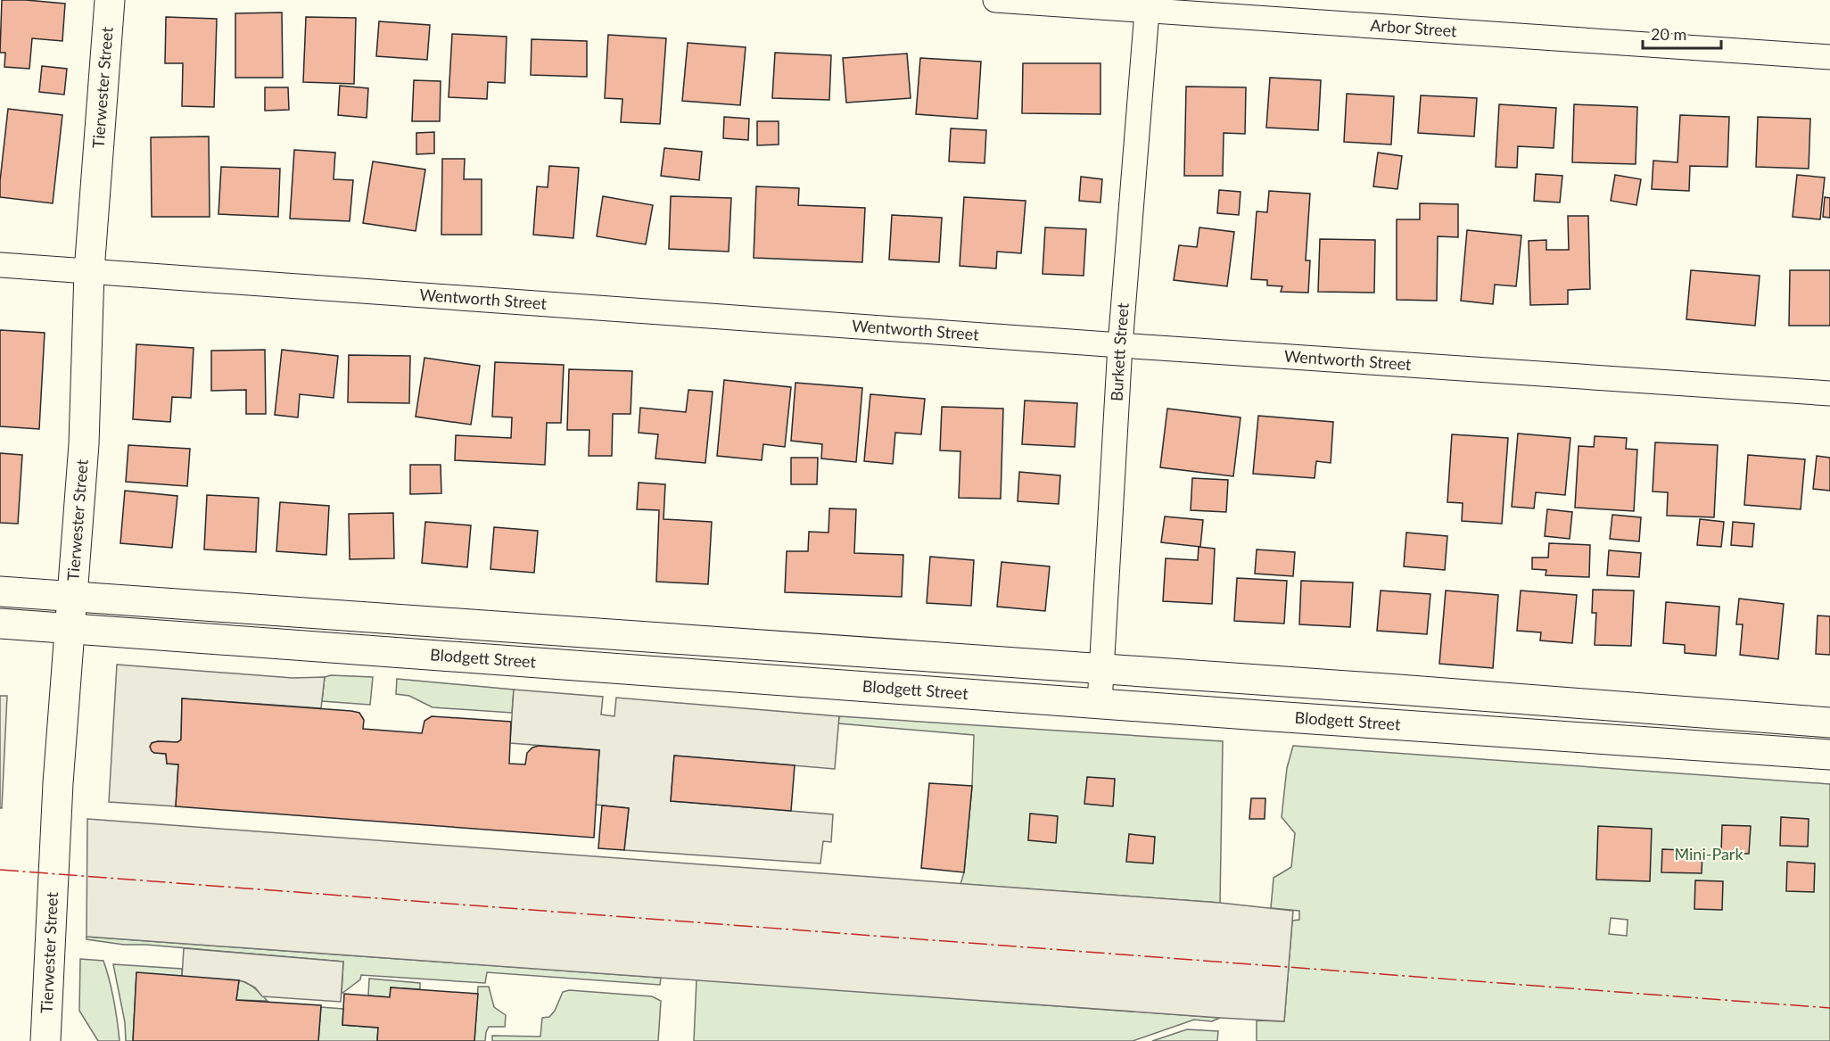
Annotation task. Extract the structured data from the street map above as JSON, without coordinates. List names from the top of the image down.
{
  "streets": {
    "main road": ["Tierwester Street", "Blodgett Street"],
    "street": ["Arbor Street", "Wentworth Street", "Burkett Street"]
  },
  "crossings": [
    ["Arbor Street", "Burkett Street"],
    ["Tierwester Street", "Wentworth Street"],
    ["Tierwester Street", "Blodgett Street"],
    ["Wentworth Street", "Burkett Street"],
    ["Burkett Street", "Blodgett Street"]
  ],
  "parks": ["Mini-Park"],
  "scale_bar": "20 m"
}
